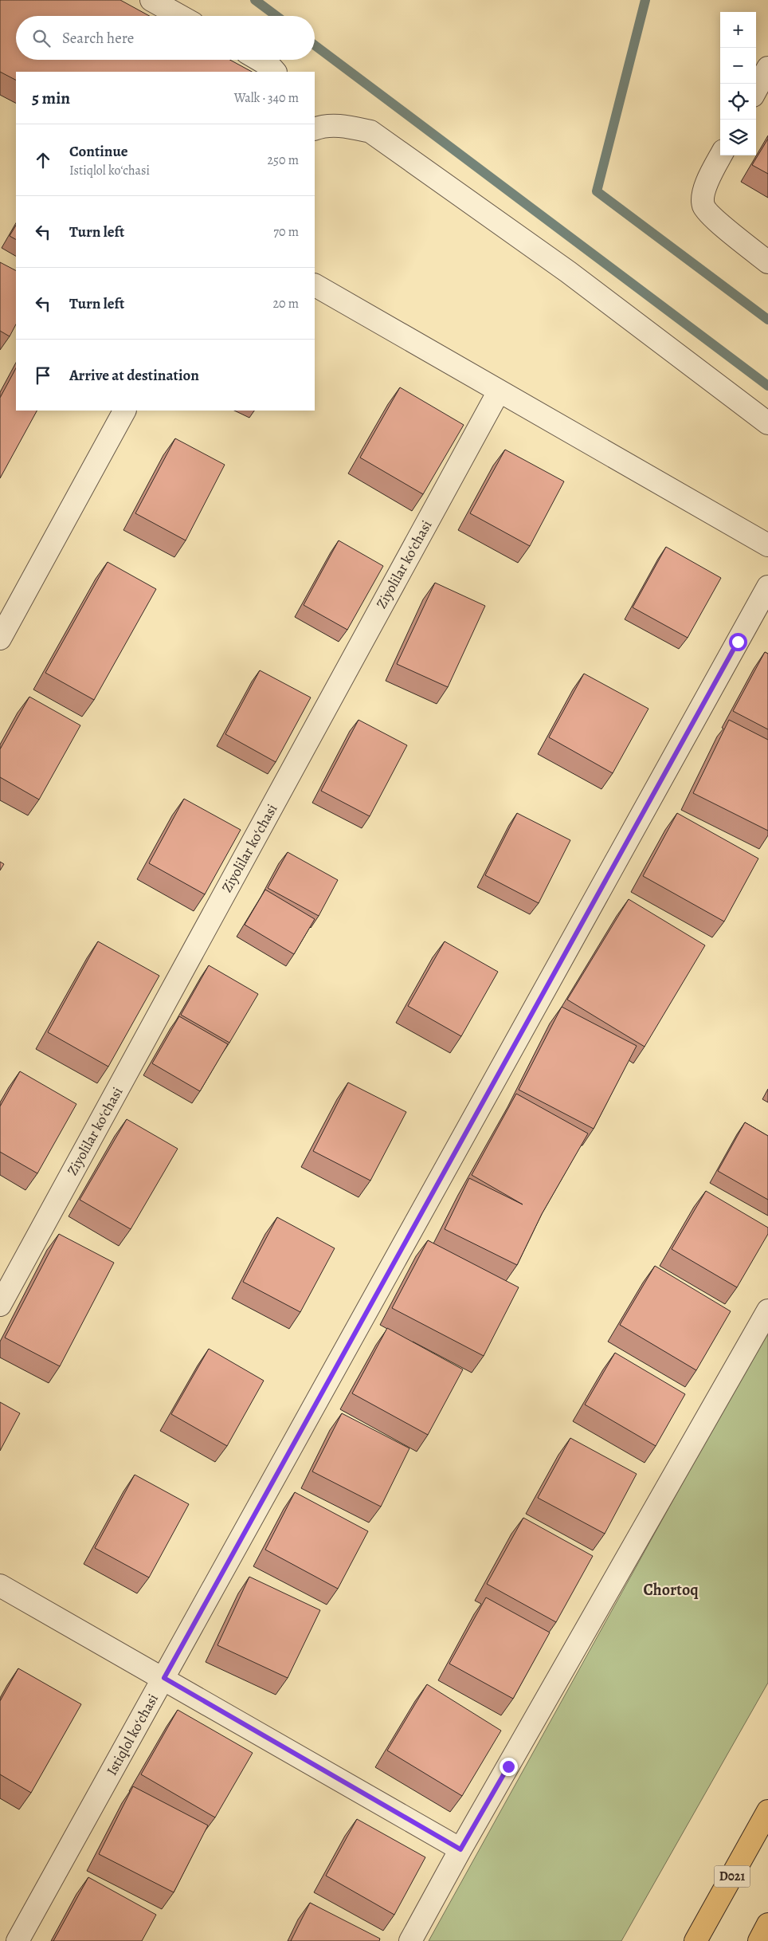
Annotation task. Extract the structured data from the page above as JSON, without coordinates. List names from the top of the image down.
{
  "streets": {
    "highway": ["D021"],
    "street": ["Ziyolilar koʻchasi", "Istiqlol koʻchasi"]
  },
  "districts": ["Chortoq"],
  "page": {
    "map_buttons": ["+", "−"],
    "search": "Search here",
    "heading": ["5 min", "Walk · 340 m"],
    "list": [
      ["Continue", "Istiqlol koʻchasi", "250 m"],
      ["Turn left", "70 m"],
      ["Turn left", "20 m"],
      "Arrive at destination"
    ]
  }
}
